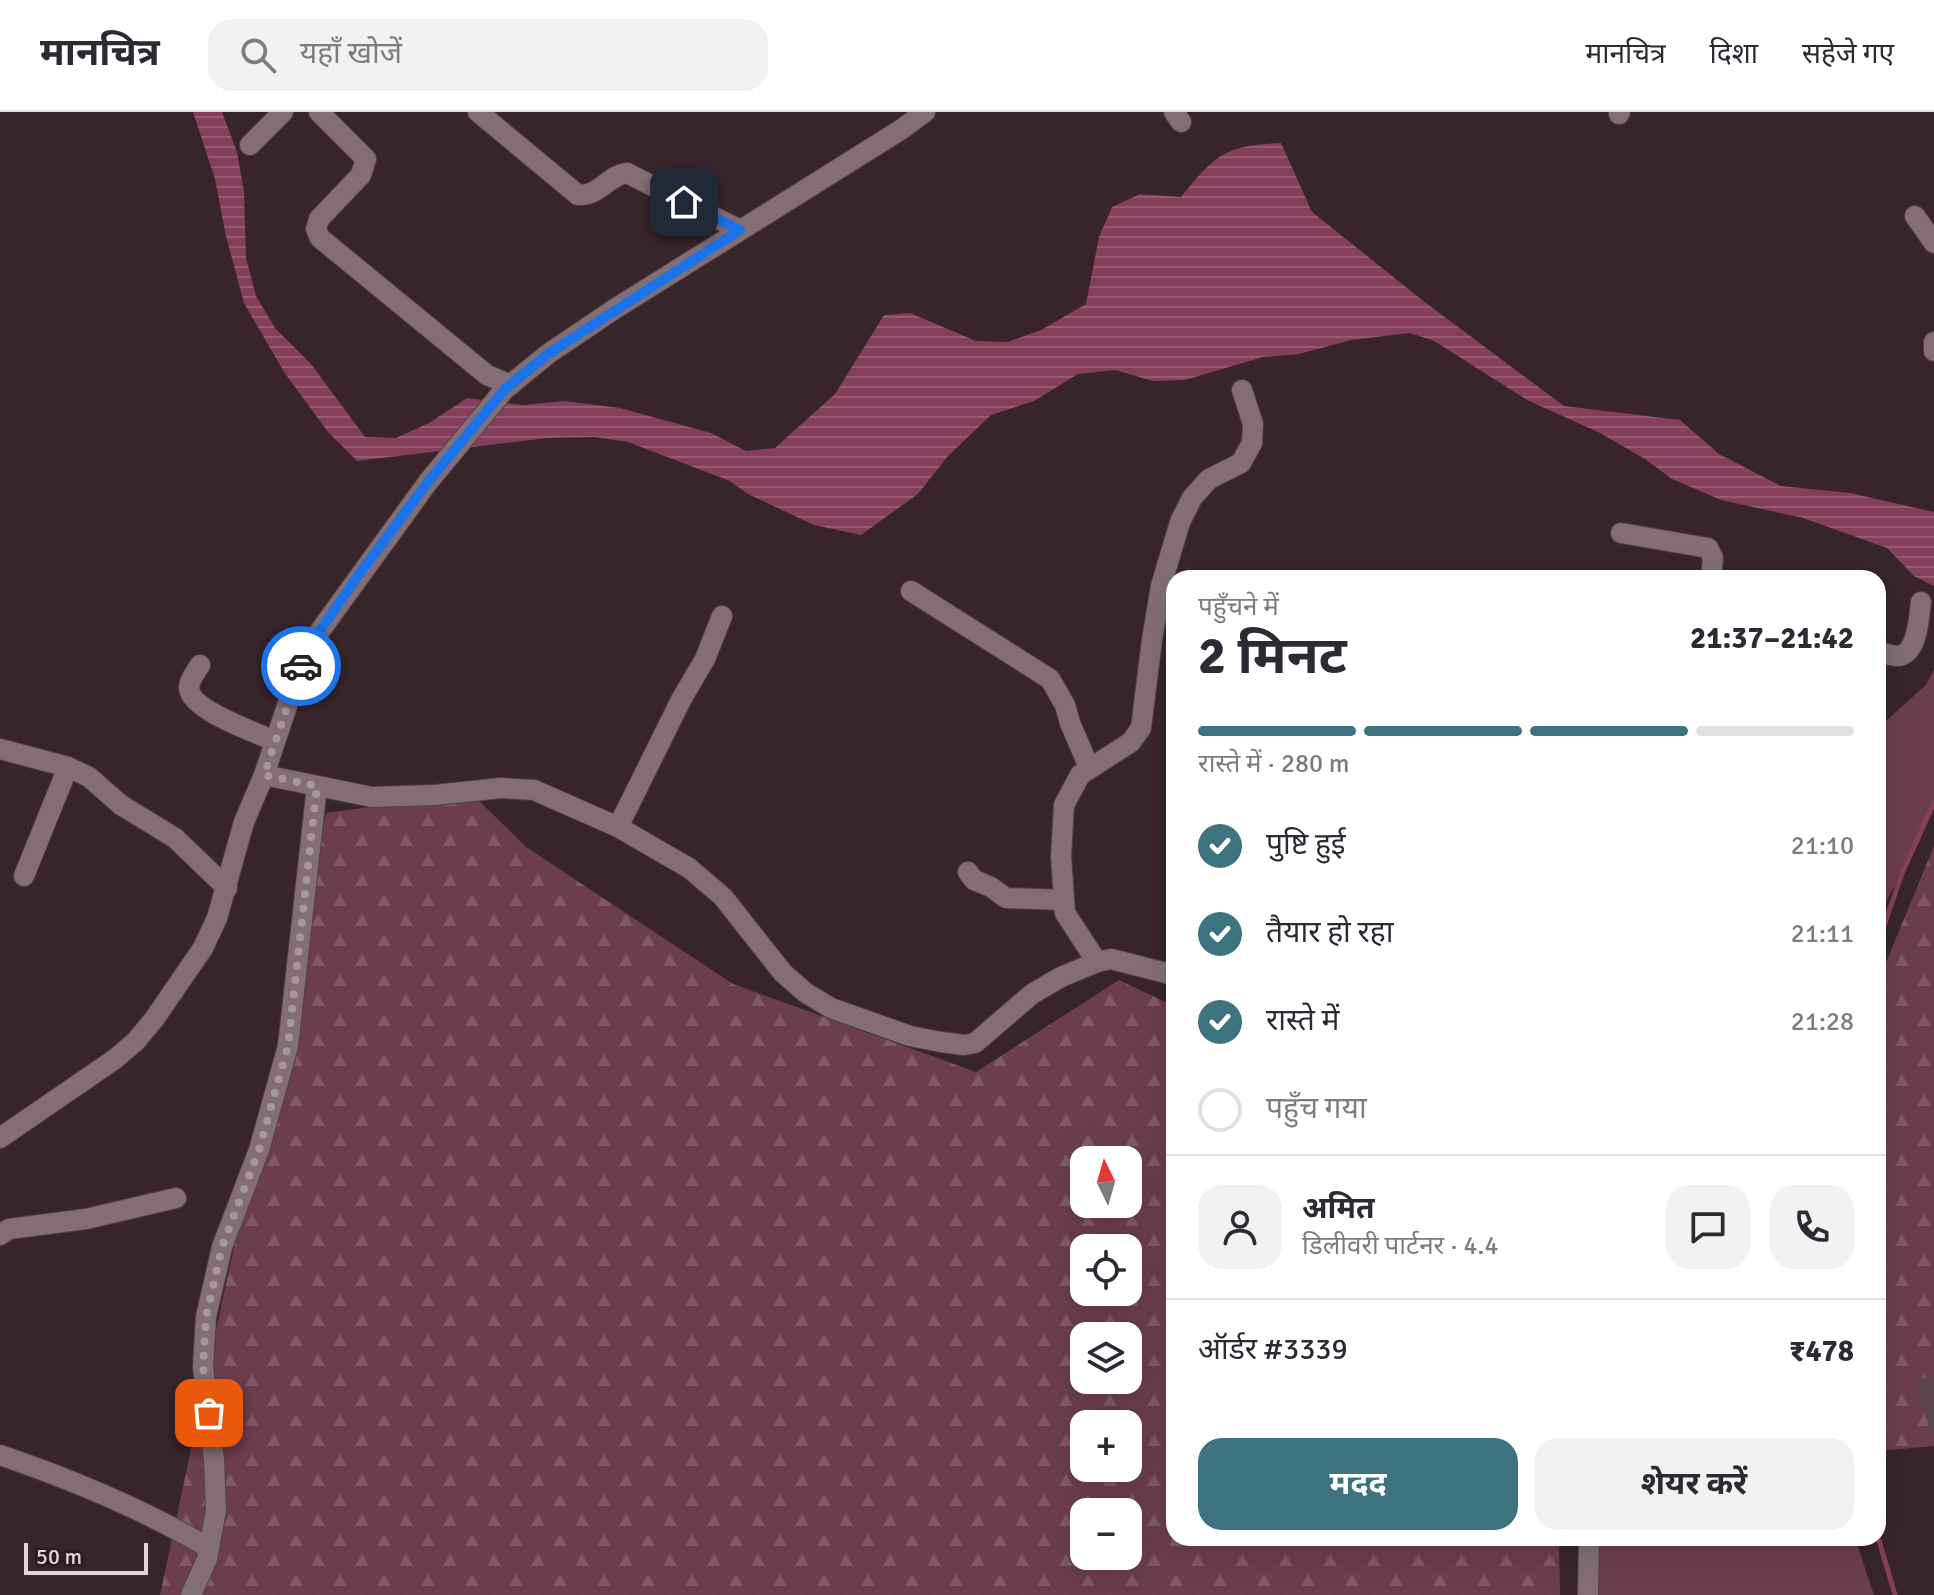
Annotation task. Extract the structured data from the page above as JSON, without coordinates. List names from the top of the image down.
{
  "scale_bar": "50 m",
  "north": "top",
  "page": {
    "header": "मानचित्र",
    "search": "यहाँ खोजें",
    "nav": ["मानचित्र", "दिशा", "सहेजे गए"],
    "heading": ["2 मिनट", "पहुँचने में", "21:37–21:42"],
    "panel": [
      "अमित",
      "डिलीवरी पार्टनर · 4.4",
      "ऑर्डर #3339",
      "₹478"
    ],
    "bar": "रास्ते में · 280 m",
    "list": [
      ["पुष्टि हुई", "21:10"],
      ["तैयार हो रहा", "21:11"],
      ["रास्ते में", "21:28"],
      "पहुँच गया"
    ],
    "map_buttons": ["+", "−"],
    "buttons": ["मदद", "शेयर करें"],
    "scale": "50 m"
  }
}
